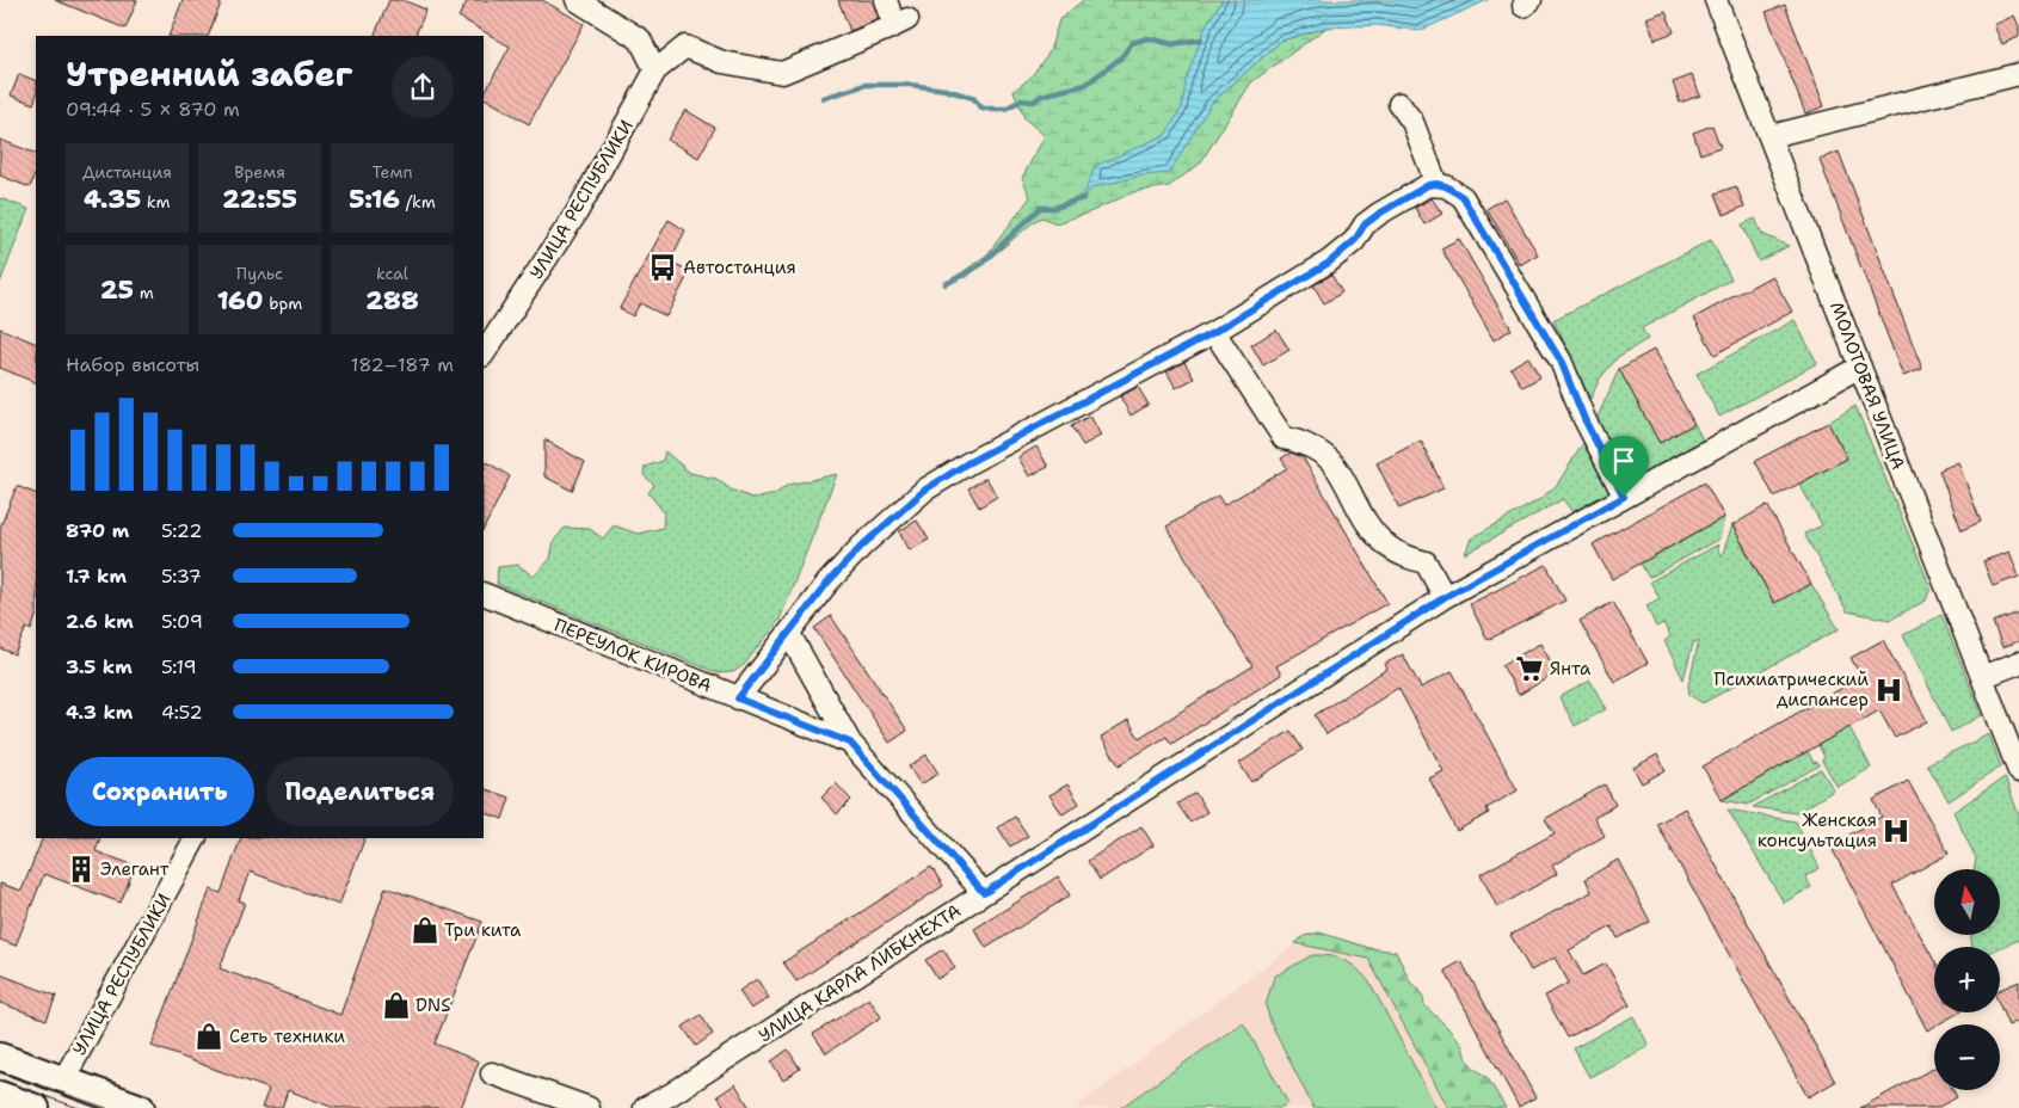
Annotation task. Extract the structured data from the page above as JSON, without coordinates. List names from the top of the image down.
{
  "streets": {
    "street": [
      "УЛИЦА РЕСПУБЛИКИ",
      "МОЛОТОВАЯ УЛИЦА",
      "ПЕРЕУЛОК КИРОВА",
      "УЛИЦА КАРЛА ЛИБКНЕХТА"
    ]
  },
  "crossings": [
    ["МОЛОТОВАЯ УЛИЦА", "УЛИЦА КАРЛА ЛИБКНЕХТА"],
    ["ПЕРЕУЛОК КИРОВА", "УЛИЦА КАРЛА ЛИБКНЕХТА"]
  ],
  "places": {
    "bus stop": ["Автостанция"],
    "supermarket": ["Янта"],
    "hospital": ["Психиатрический диспансер", "Женская консультация"],
    "building": ["Элегант"],
    "shop": ["Три кита", "DNS", "Сеть техники"]
  },
  "north": "top",
  "page": {
    "heading": ["Утренний забег", "09:44 · 5 × 870 m"],
    "stats": [
      ["Дистанция", "4.35 km"],
      ["Время", "22:55"],
      ["Темп", "5:16 /km"],
      ["25 m"],
      ["Пульс", "160 bpm"],
      ["kcal", "288"]
    ],
    "chart": ["Набор высоты", "182–187 m"],
    "list": [
      {
        "name": "870 m",
        "note": "5:22"
      },
      {
        "name": "1.7 km",
        "note": "5:37"
      },
      {
        "name": "2.6 km",
        "note": "5:09"
      },
      {
        "name": "3.5 km",
        "note": "5:19"
      },
      {
        "name": "4.3 km",
        "note": "4:52"
      }
    ],
    "buttons": ["Сохранить", "Поделиться"],
    "map_buttons": ["+", "−"]
  }
}
